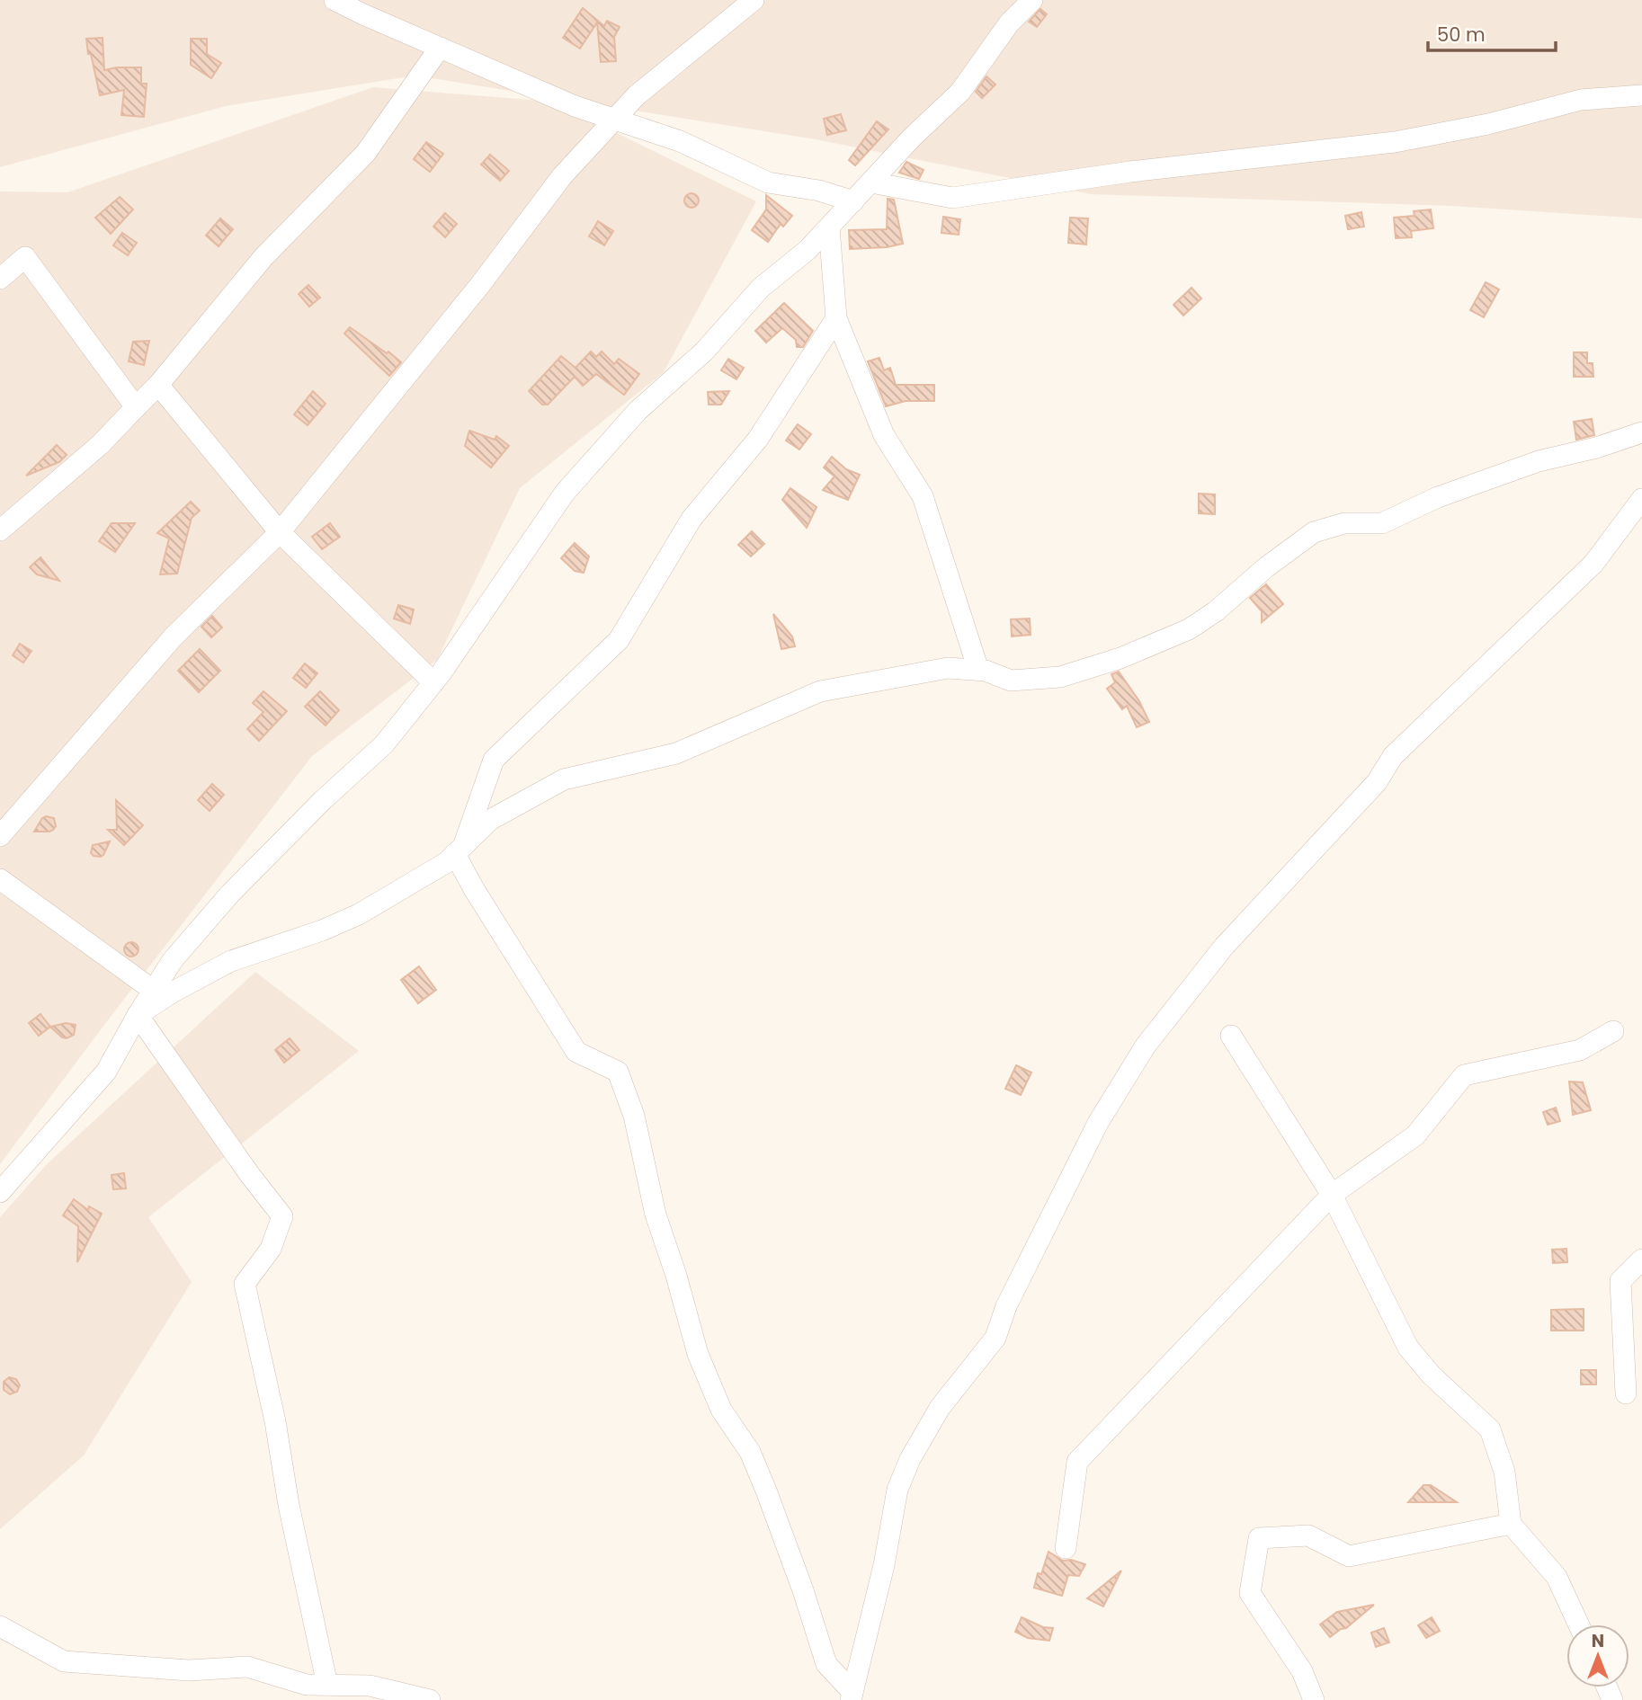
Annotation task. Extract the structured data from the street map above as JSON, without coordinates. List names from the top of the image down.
{
  "scale_bar": "50 m",
  "north": "top"
}
